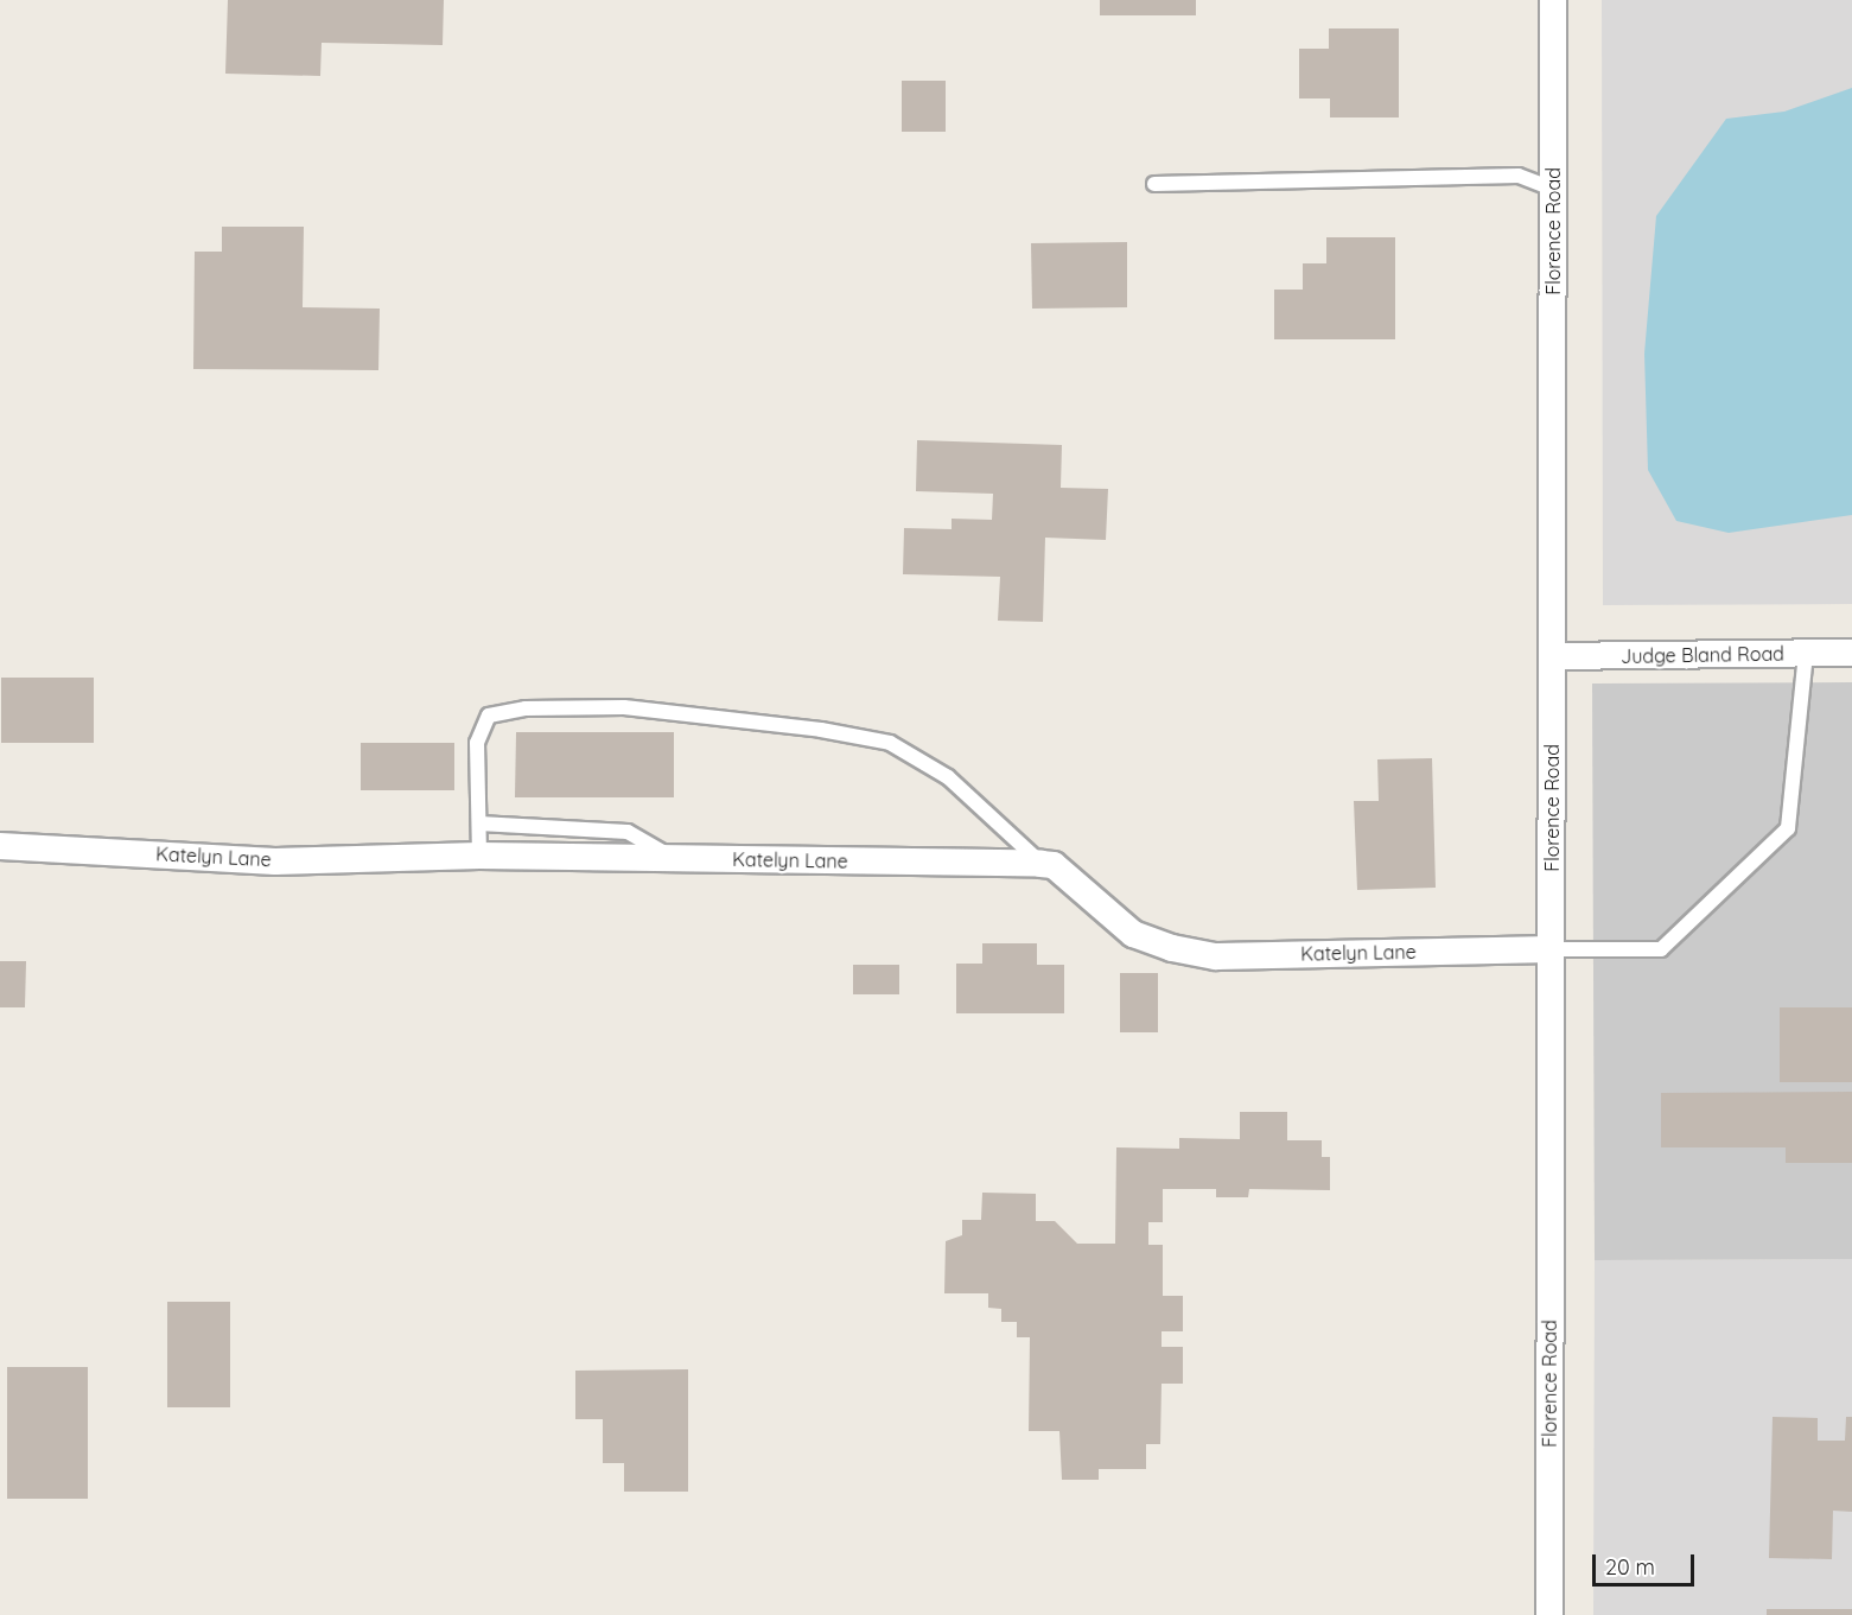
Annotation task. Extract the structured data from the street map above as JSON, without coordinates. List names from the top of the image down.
{
  "streets": {
    "street": ["Florence Road", "Judge Bland Road", "Katelyn Lane"]
  },
  "crossings": [
    ["Florence Road", "Judge Bland Road"],
    ["Florence Road", "Katelyn Lane"]
  ],
  "scale_bar": "20 m"
}
